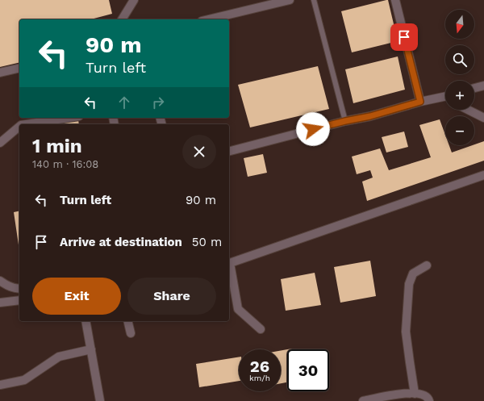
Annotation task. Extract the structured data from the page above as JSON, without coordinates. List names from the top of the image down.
{
  "north": "bottom",
  "page": {
    "map_buttons": ["+", "−"],
    "turn": ["90 m", "Turn left"],
    "heading": ["1 min", "140 m · 16:08"],
    "list": [
      {
        "name": "Turn left",
        "value": "90 m"
      },
      {
        "name": "Arrive at destination",
        "value": "50 m"
      }
    ],
    "buttons": ["Exit", "Share"],
    "speed": "26 km/h",
    "limit": "30"
  }
}
